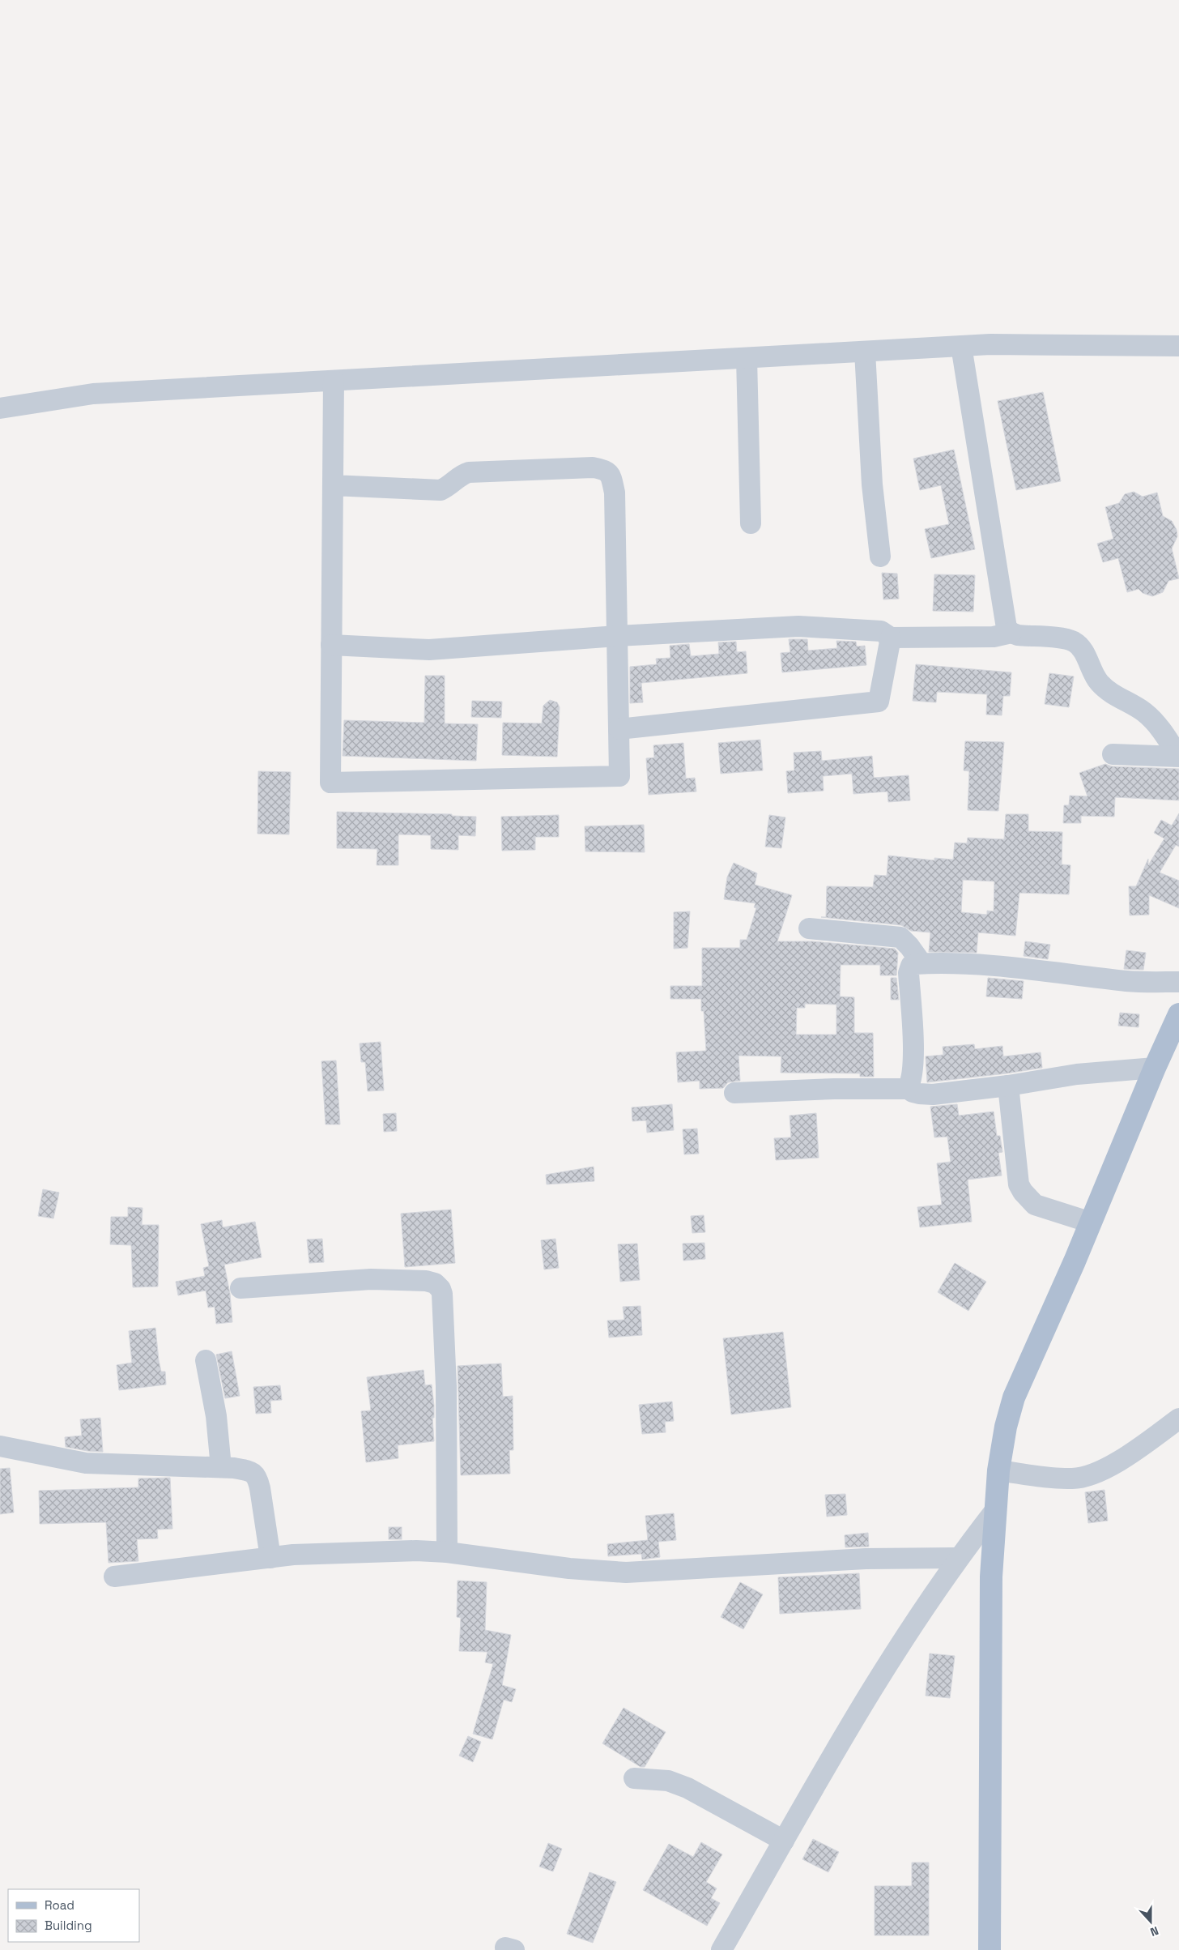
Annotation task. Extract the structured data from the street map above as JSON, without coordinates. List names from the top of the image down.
{
  "legend": ["Road", "Building"],
  "north": "bottom"
}
